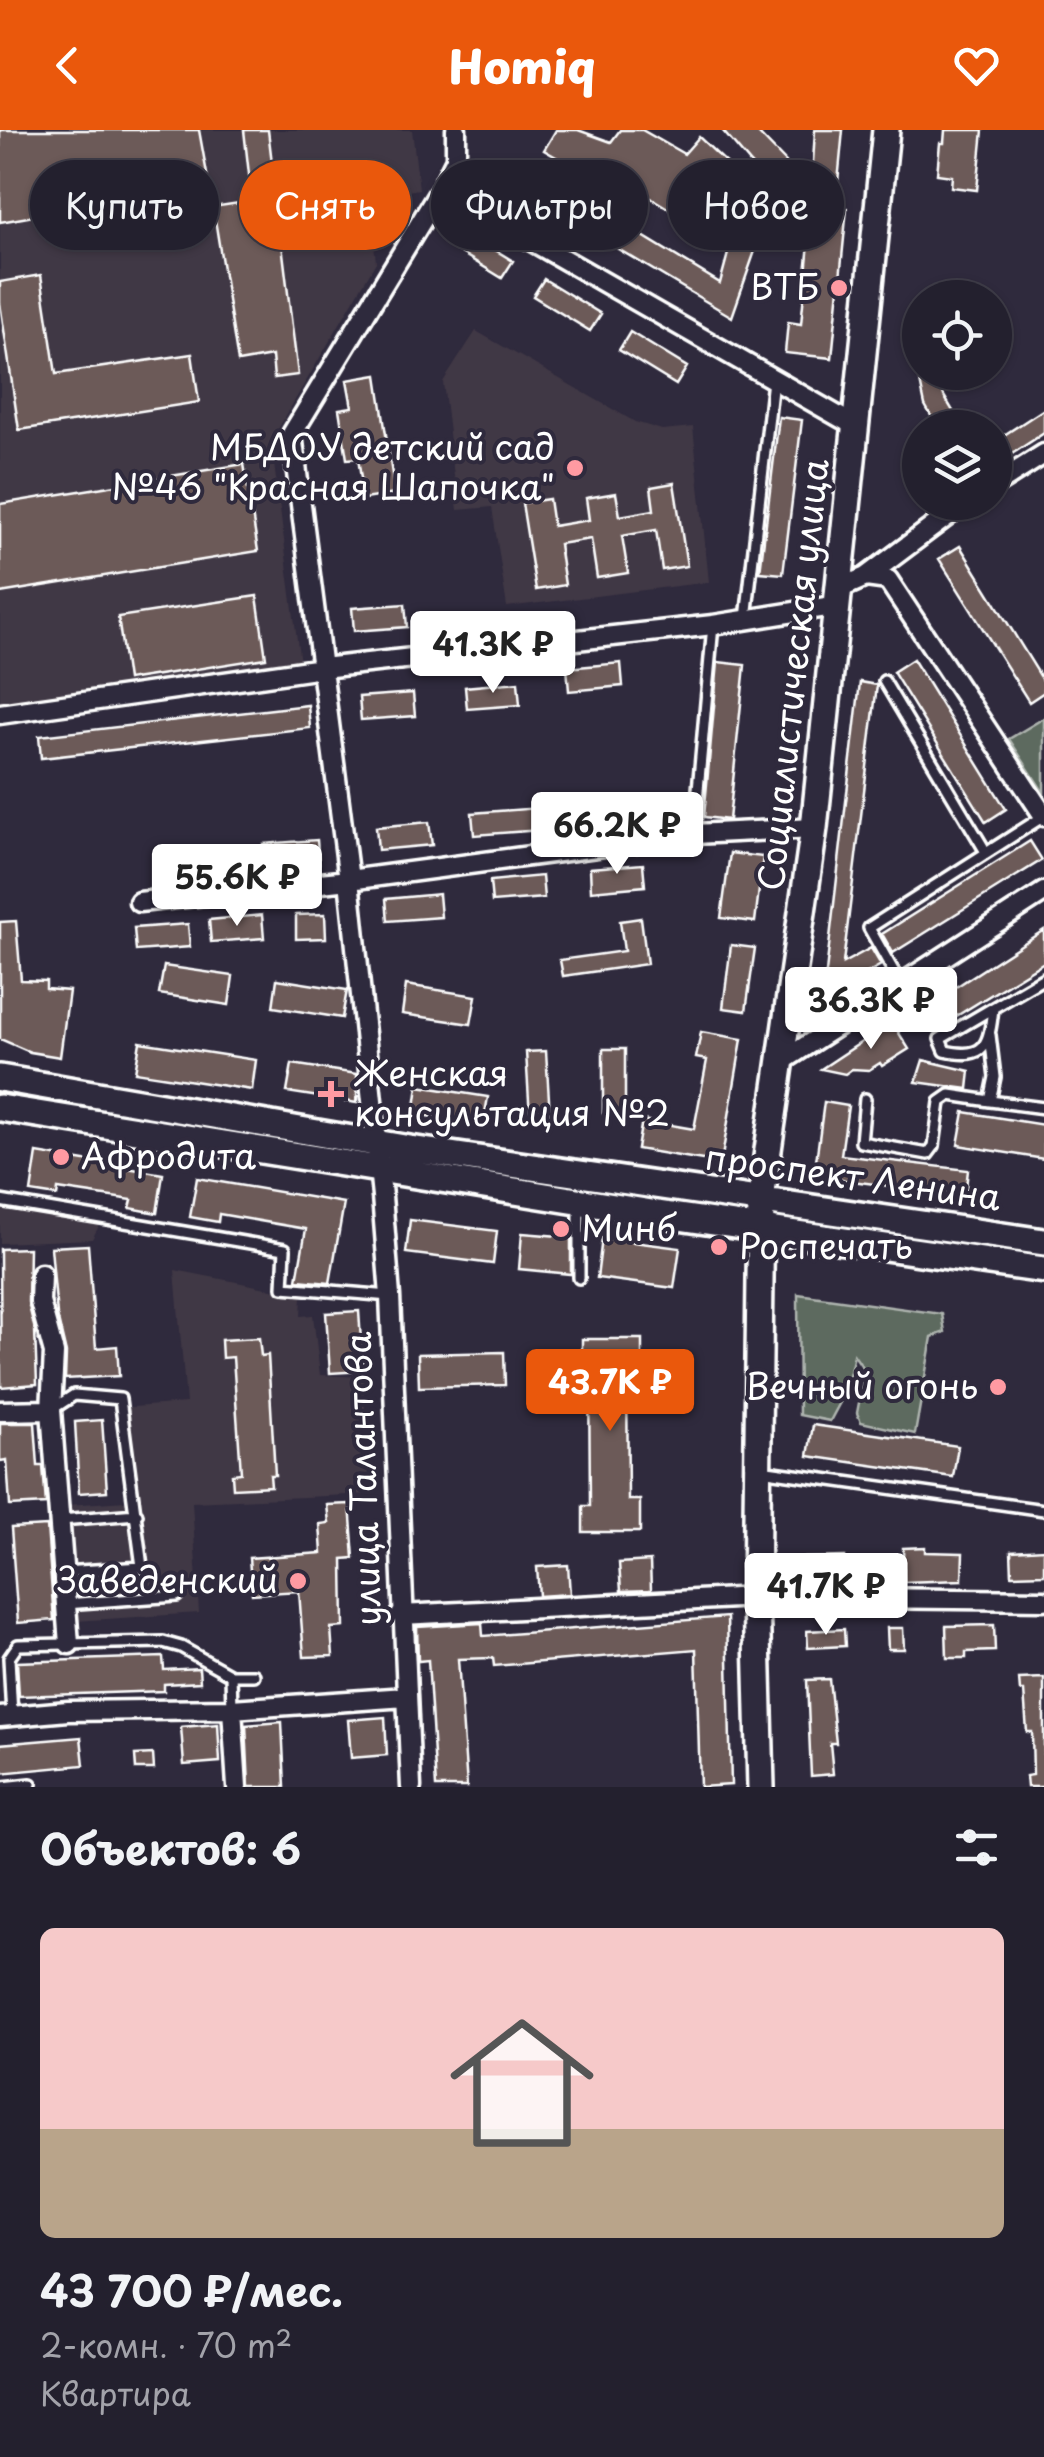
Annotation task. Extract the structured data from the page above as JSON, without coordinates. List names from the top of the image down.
{
  "streets": {
    "main road": ["Социалистическая улица", "проспект Ленина"],
    "street": ["улица Талантова"]
  },
  "crossings": [
    ["Социалистическая улица", "проспект Ленина"],
    ["проспект Ленина", "улица Талантова"]
  ],
  "places": {
    "other": [
      "ВТБ",
      "МБДОУ детский сад №46 \"Красная Шапочка\"",
      "Афродита",
      "Минб",
      "Роспечать",
      "Вечный огонь",
      "Заведенский"
    ],
    "health": ["Женская консультация №2"]
  },
  "page": {
    "header": "Homiq",
    "chip": [
      "Купить",
      "Снять",
      "Фильтры",
      "Новое"
    ],
    "price": [
      "41.3K ₽",
      "66.2K ₽",
      "55.6K ₽",
      "36.3K ₽",
      "43.7K ₽",
      "41.7K ₽"
    ],
    "heading": "Объектов: 6",
    "list": [
      {
        "name": "43 700 ₽/мес.",
        "note": "2-комн. · 70 m² · Квартира"
      }
    ]
  }
}
